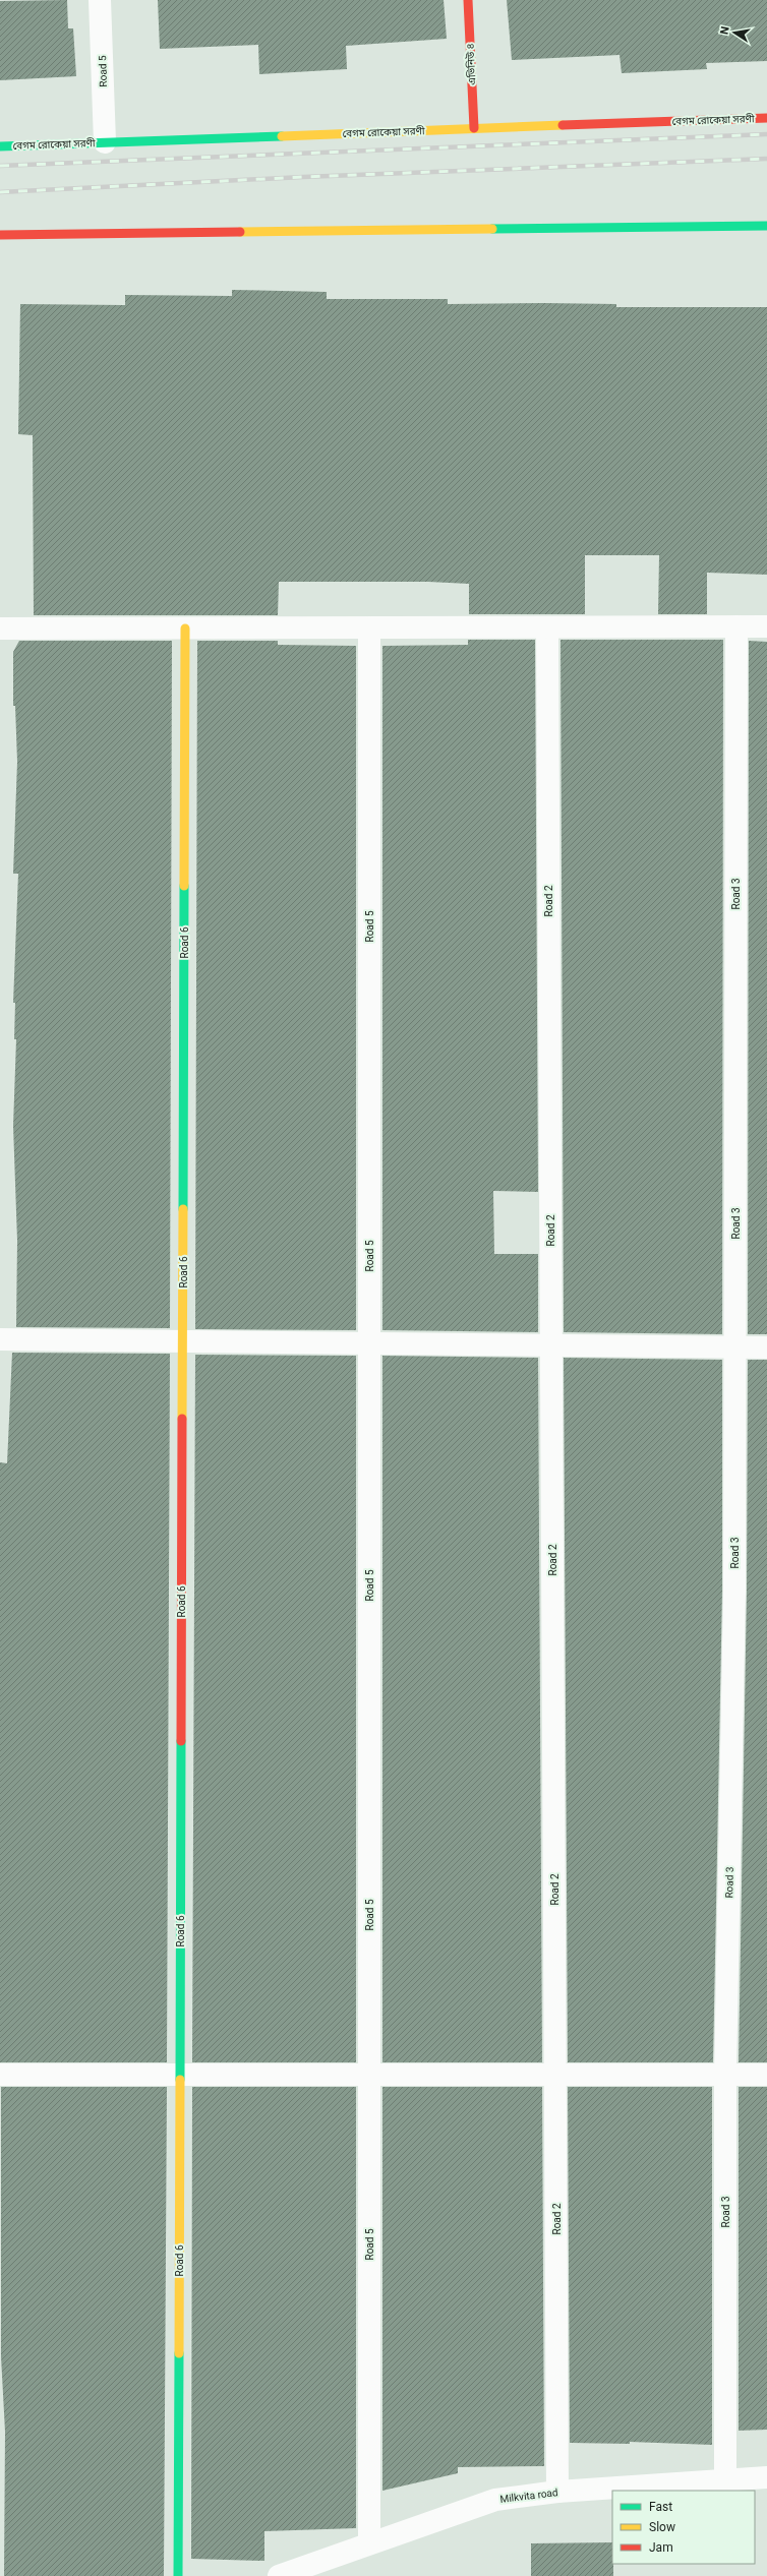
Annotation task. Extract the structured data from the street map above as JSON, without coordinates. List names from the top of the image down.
{
  "streets": {
    "street": [
      "এভিনিউ ৪",
      "Road 5",
      "বেগম রোকেয়া সরণী",
      "Road 3",
      "Road 2",
      "Road 6",
      "Milkvita road"
    ]
  },
  "crossings": [
    ["এভিনিউ ৪", "বেগম রোকেয়া সরণী"],
    ["Road 5", "বেগম রোকেয়া সরণী"],
    ["Road 5", "Milkvita road"],
    ["Road 3", "Milkvita road"],
    ["Road 2", "Milkvita road"]
  ],
  "legend": ["Fast", "Slow", "Jam"],
  "north": "left"
}
